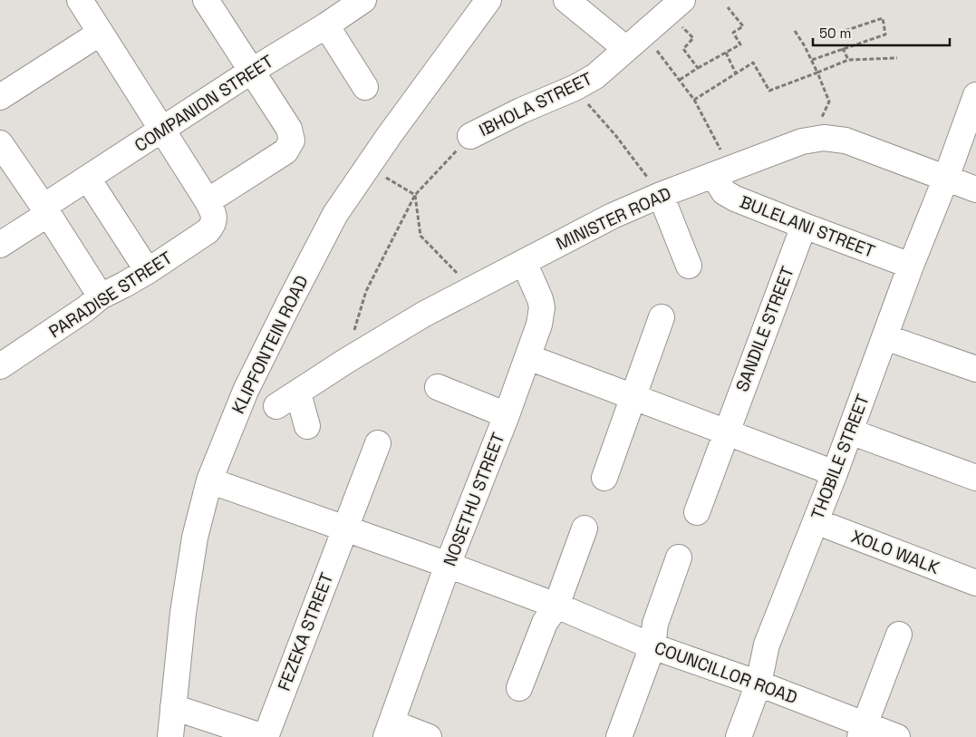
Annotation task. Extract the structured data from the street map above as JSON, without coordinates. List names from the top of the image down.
{
  "streets": {
    "street": [
      "COMPANION STREET",
      "IBHOLA STREET",
      "MINISTER ROAD",
      "BULELANI STREET",
      "PARADISE STREET",
      "SANDILE STREET",
      "KLIPFONTEIN ROAD",
      "THOBILE STREET",
      "NOSETHU STREET",
      "XOLO WALK",
      "FEZEKA STREET",
      "COUNCILLOR ROAD"
    ]
  },
  "crossings": [
    ["COMPANION STREET", "PARADISE STREET"],
    ["MINISTER ROAD", "BULELANI STREET"],
    ["MINISTER ROAD", "THOBILE STREET"],
    ["MINISTER ROAD", "NOSETHU STREET"],
    ["BULELANI STREET", "SANDILE STREET"],
    ["BULELANI STREET", "THOBILE STREET"],
    ["KLIPFONTEIN ROAD", "COUNCILLOR ROAD"],
    ["THOBILE STREET", "XOLO WALK"],
    ["THOBILE STREET", "COUNCILLOR ROAD"],
    ["NOSETHU STREET", "COUNCILLOR ROAD"],
    ["FEZEKA STREET", "COUNCILLOR ROAD"]
  ],
  "scale_bar": "50 m"
}
